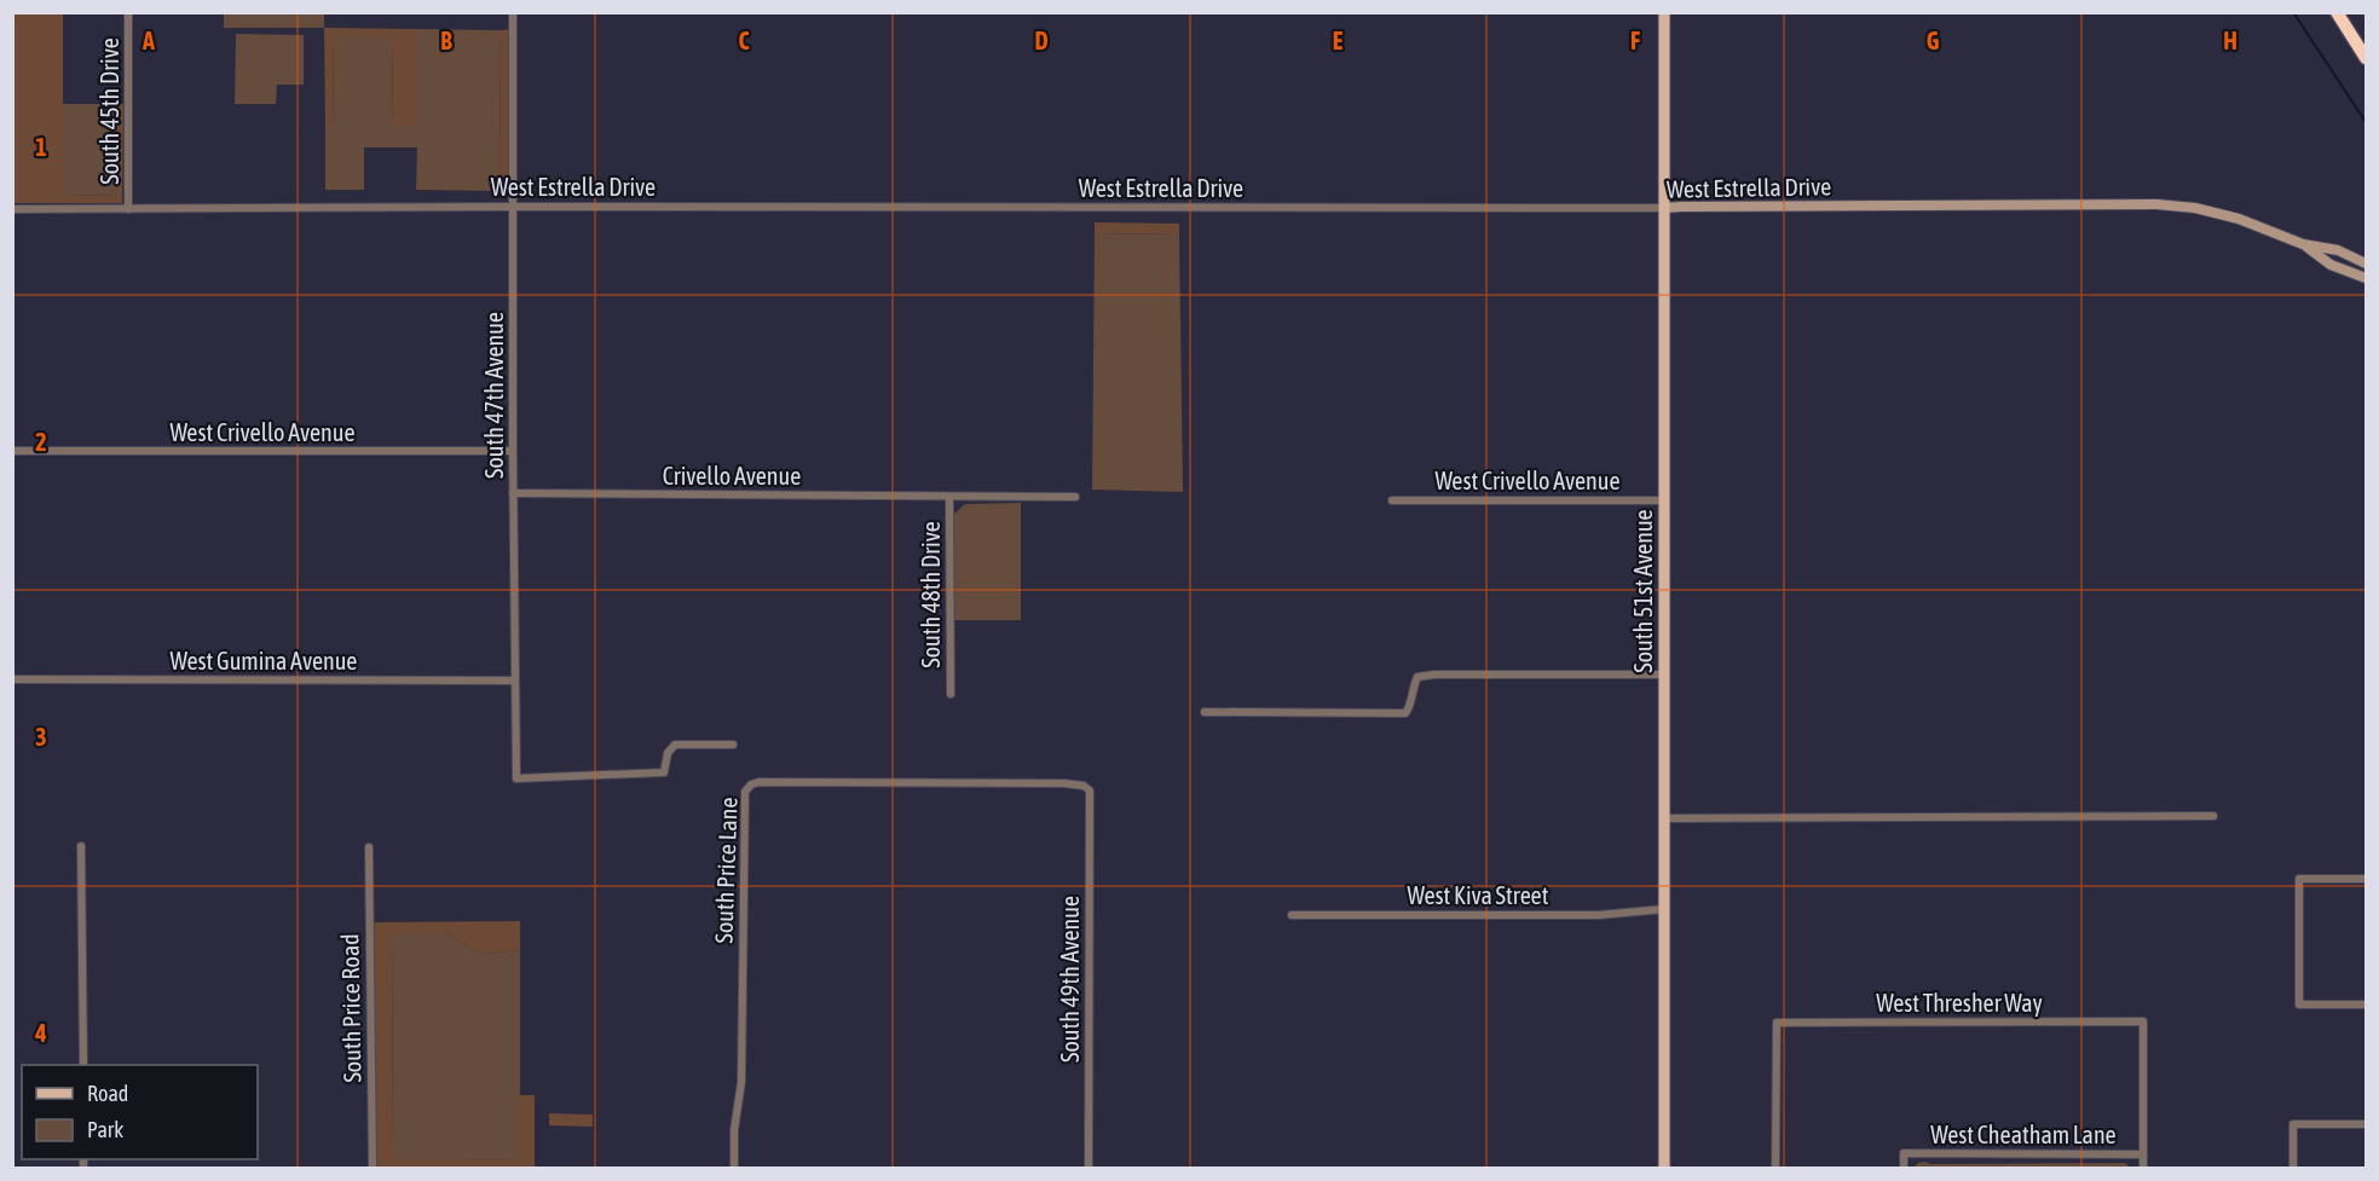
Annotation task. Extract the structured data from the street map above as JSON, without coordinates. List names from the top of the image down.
{
  "streets": {
    "main road": ["West Estrella Drive", "South 51st Avenue"],
    "street": [
      "South 45th Drive",
      "South 47th Avenue",
      "West Crivello Avenue",
      "Crivello Avenue",
      "South 48th Drive",
      "West Gumina Avenue",
      "South Price Lane",
      "West Kiva Street",
      "South 49th Avenue",
      "West Thresher Way",
      "South Price Road",
      "West Cheatham Lane"
    ]
  },
  "crossings": [
    ["South 45th Drive", "West Estrella Drive"],
    ["West Estrella Drive", "South 47th Avenue"],
    ["West Estrella Drive", "South 51st Avenue"],
    ["South 47th Avenue", "West Crivello Avenue"],
    ["South 47th Avenue", "Crivello Avenue"],
    ["South 47th Avenue", "West Gumina Avenue"],
    ["West Crivello Avenue", "South 51st Avenue"],
    ["Crivello Avenue", "South 48th Drive"],
    ["South 51st Avenue", "West Kiva Street"],
    ["South Price Lane", "South 49th Avenue"],
    ["West Thresher Way", "West Cheatham Lane"]
  ],
  "legend": ["Road", "Park"],
  "grid": {
    "columns": [
      "A",
      "B",
      "C",
      "D",
      "E",
      "F",
      "G",
      "H"
    ],
    "rows": [
      "1",
      "2",
      "3",
      "4"
    ]
  }
}
